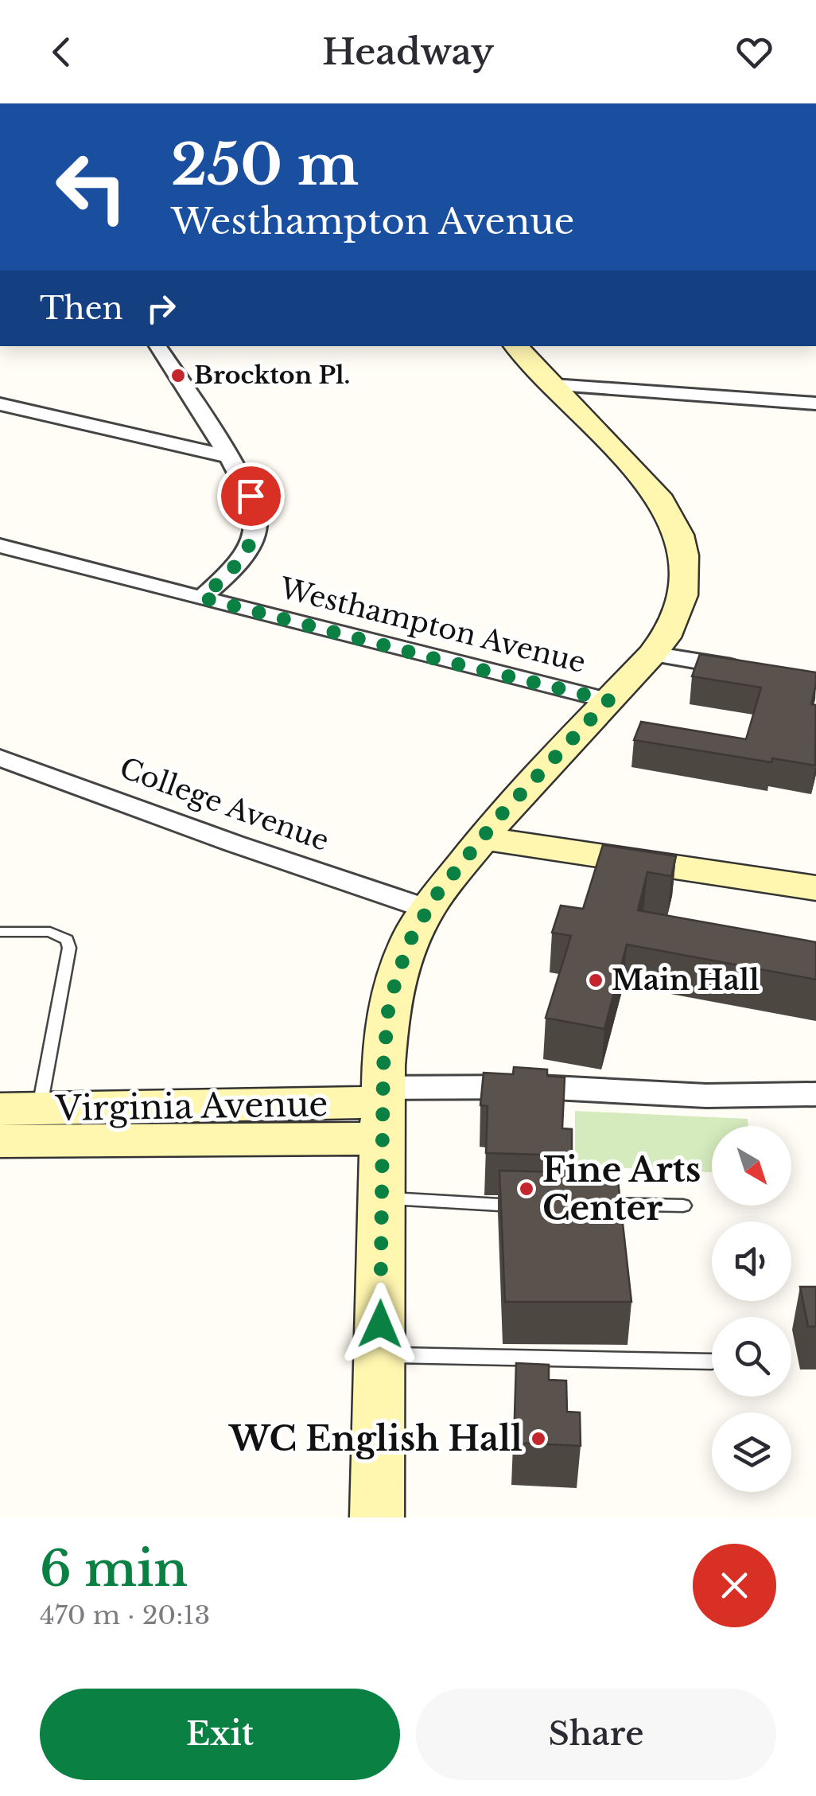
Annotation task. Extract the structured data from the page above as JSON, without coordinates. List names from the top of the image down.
{
  "streets": {
    "main road": ["Virginia Avenue"],
    "street": ["Westhampton Avenue", "College Avenue"]
  },
  "places": [
    "Brockton Pl.",
    "Main Hall",
    "Fine Arts Center",
    "WC English Hall"
  ],
  "north": "bottom right",
  "page": {
    "header": "Headway",
    "turn": ["250 m", "Westhampton Avenue"],
    "then": "Then",
    "heading": ["6 min", "470 m · 20:13"],
    "buttons": ["Exit", "Share"]
  }
}
